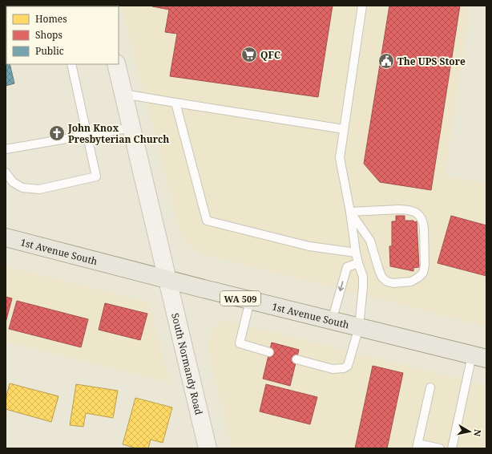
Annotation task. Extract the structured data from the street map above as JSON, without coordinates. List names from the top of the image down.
{
  "streets": {
    "main road": ["1st Avenue South", "WA 509"],
    "street": ["South Normandy Road"]
  },
  "crossings": [
    ["1st Avenue South", "South Normandy Road"]
  ],
  "places": {
    "supermarket": ["QFC"],
    "public building": ["The UPS Store"],
    "church": ["John Knox Presbyterian Church"]
  },
  "legend": ["Homes", "Shops", "Public"],
  "north": "right"
}
